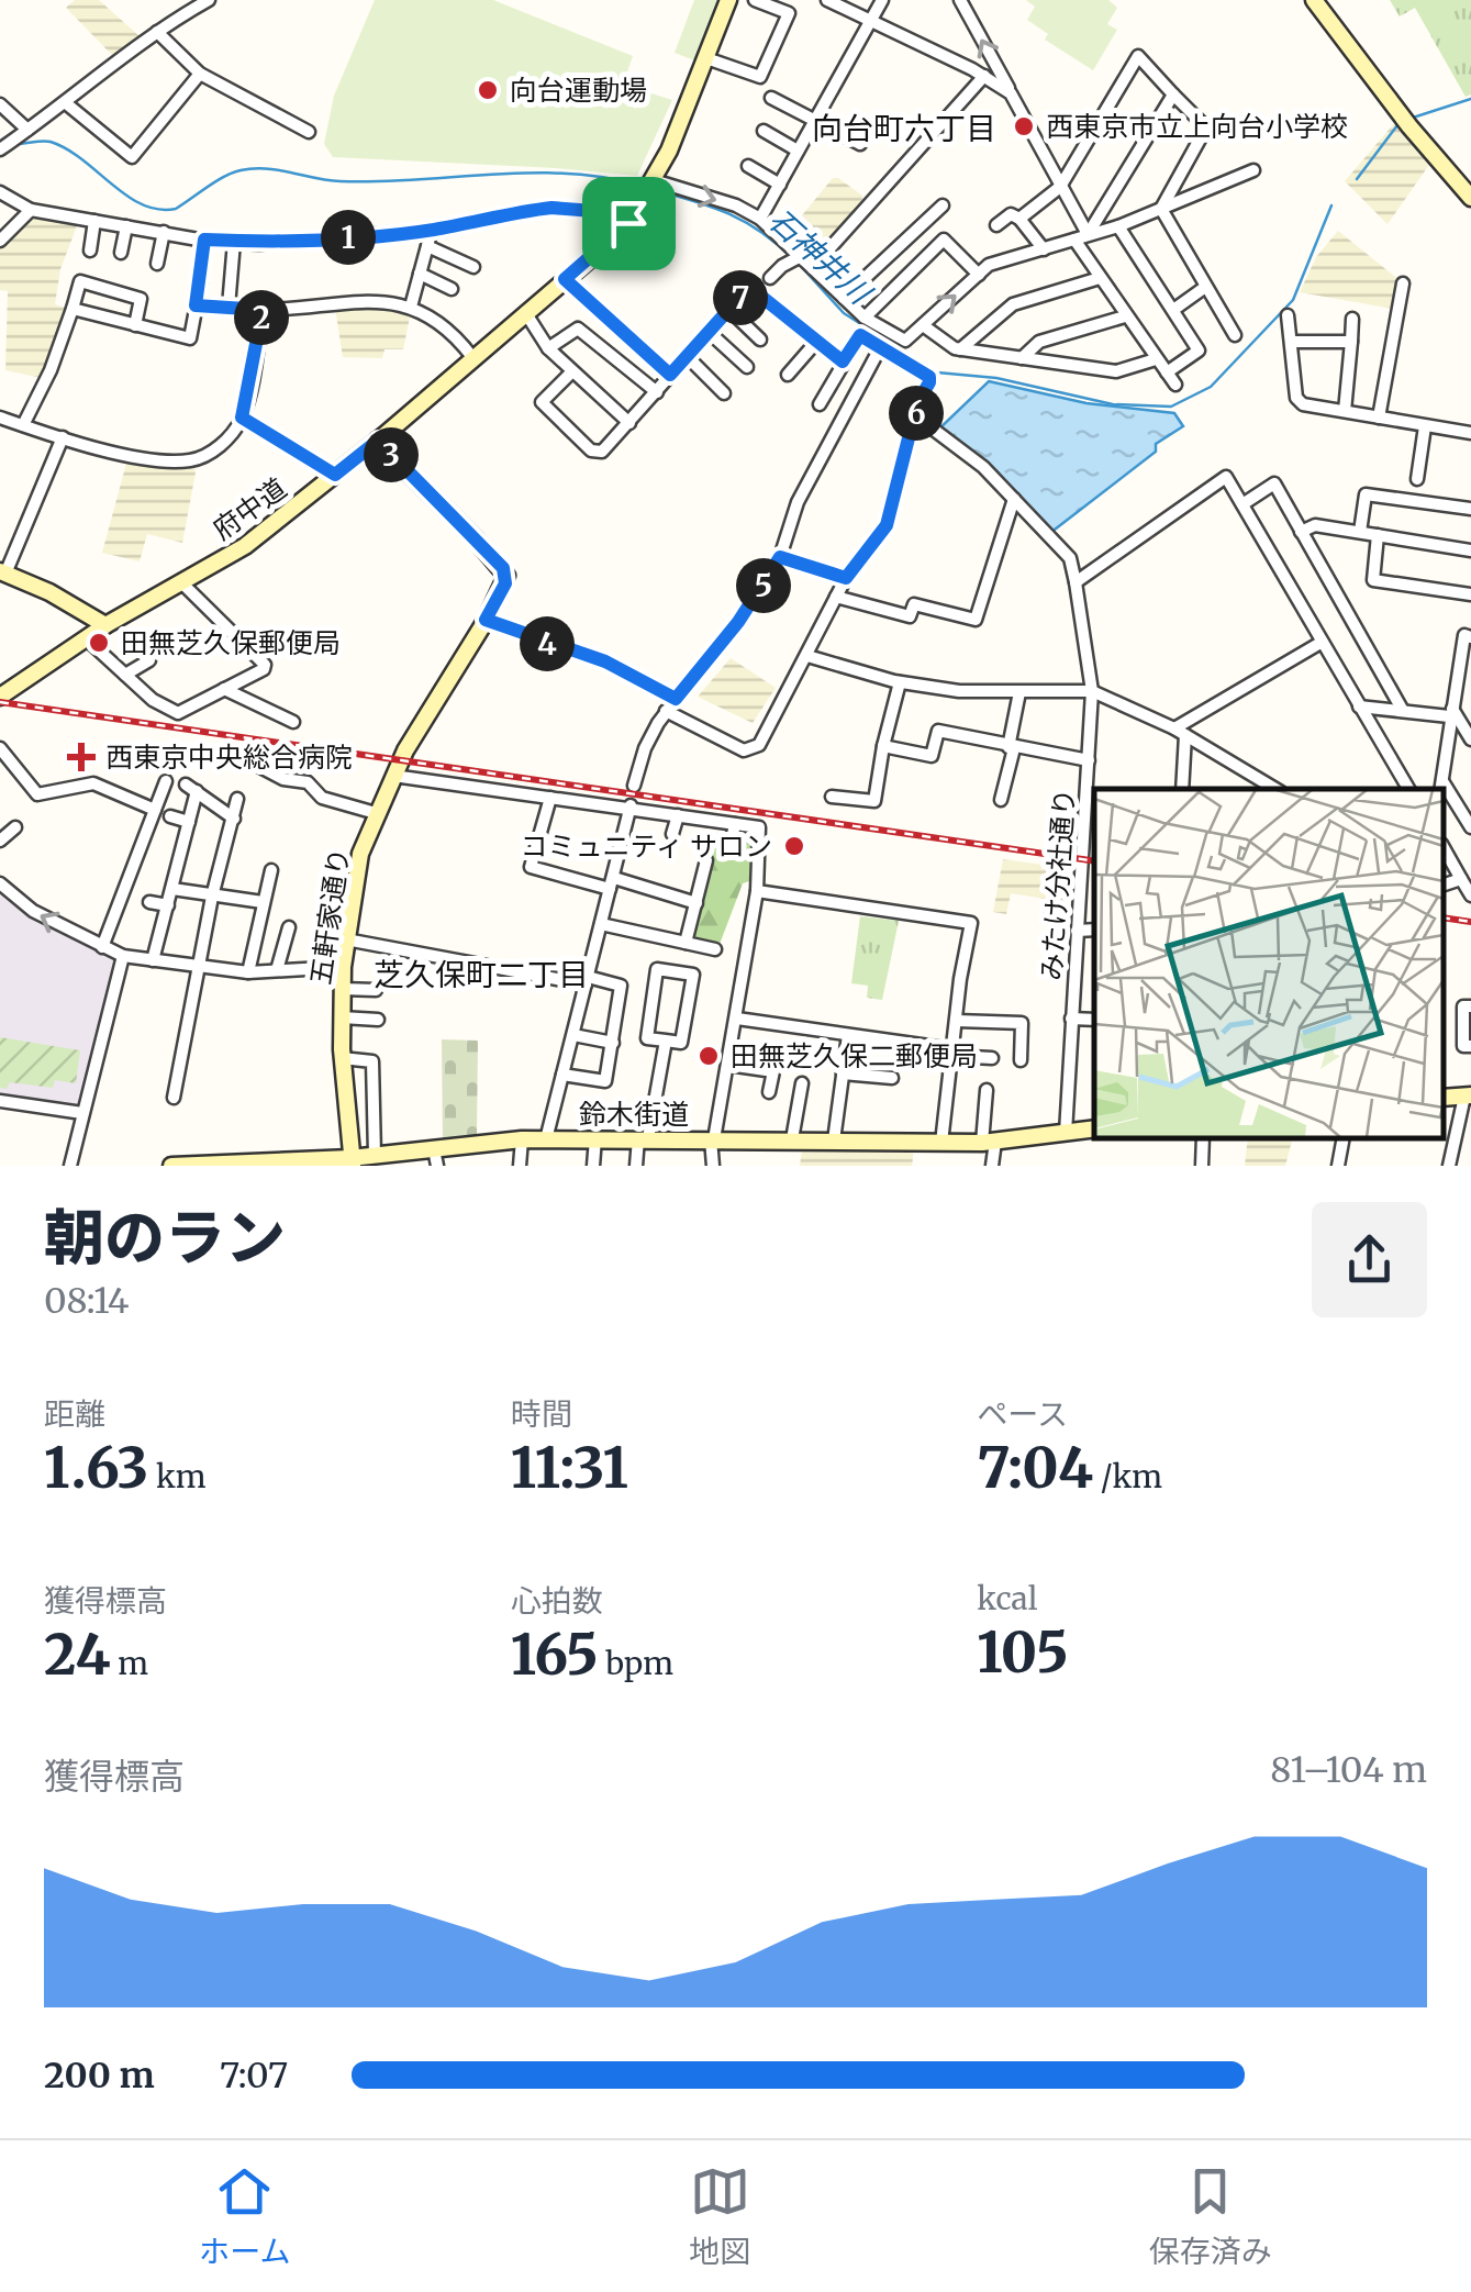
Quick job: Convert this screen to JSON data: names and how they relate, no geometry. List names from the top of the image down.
{
  "streets": {
    "street": [
      "府中道",
      "みたけ分社通り",
      "五軒家通り",
      "鈴木街道"
    ]
  },
  "crossings": [
    ["府中道", "五軒家通り"],
    ["みたけ分社通り", "鈴木街道"],
    ["五軒家通り", "鈴木街道"]
  ],
  "districts": ["向台町六丁目", "芝久保町二丁目"],
  "water": ["石神井川"],
  "places": {
    "other": [
      "向台運動場",
      "西東京市立上向台小学校",
      "田無芝久保郵便局",
      "コミュニティ サロン",
      "田無芝久保二郵便局"
    ],
    "health": ["西東京中央総合病院"]
  },
  "page": {
    "pins": [
      "1",
      "7",
      "2",
      "6",
      "3",
      "5",
      "4"
    ],
    "heading": ["朝のラン", "08:14"],
    "stats": [
      ["距離", "1.63 km"],
      ["時間", "11:31"],
      ["ペース", "7:04 /km"],
      ["獲得標高", "24 m"],
      ["心拍数", "165 bpm"],
      ["kcal", "105"]
    ],
    "chart": ["獲得標高", "81–104 m"],
    "list": [
      {
        "name": "200 m",
        "note": "7:07"
      }
    ],
    "tabs": ["ホーム", "地図", "保存済み"]
  }
}
